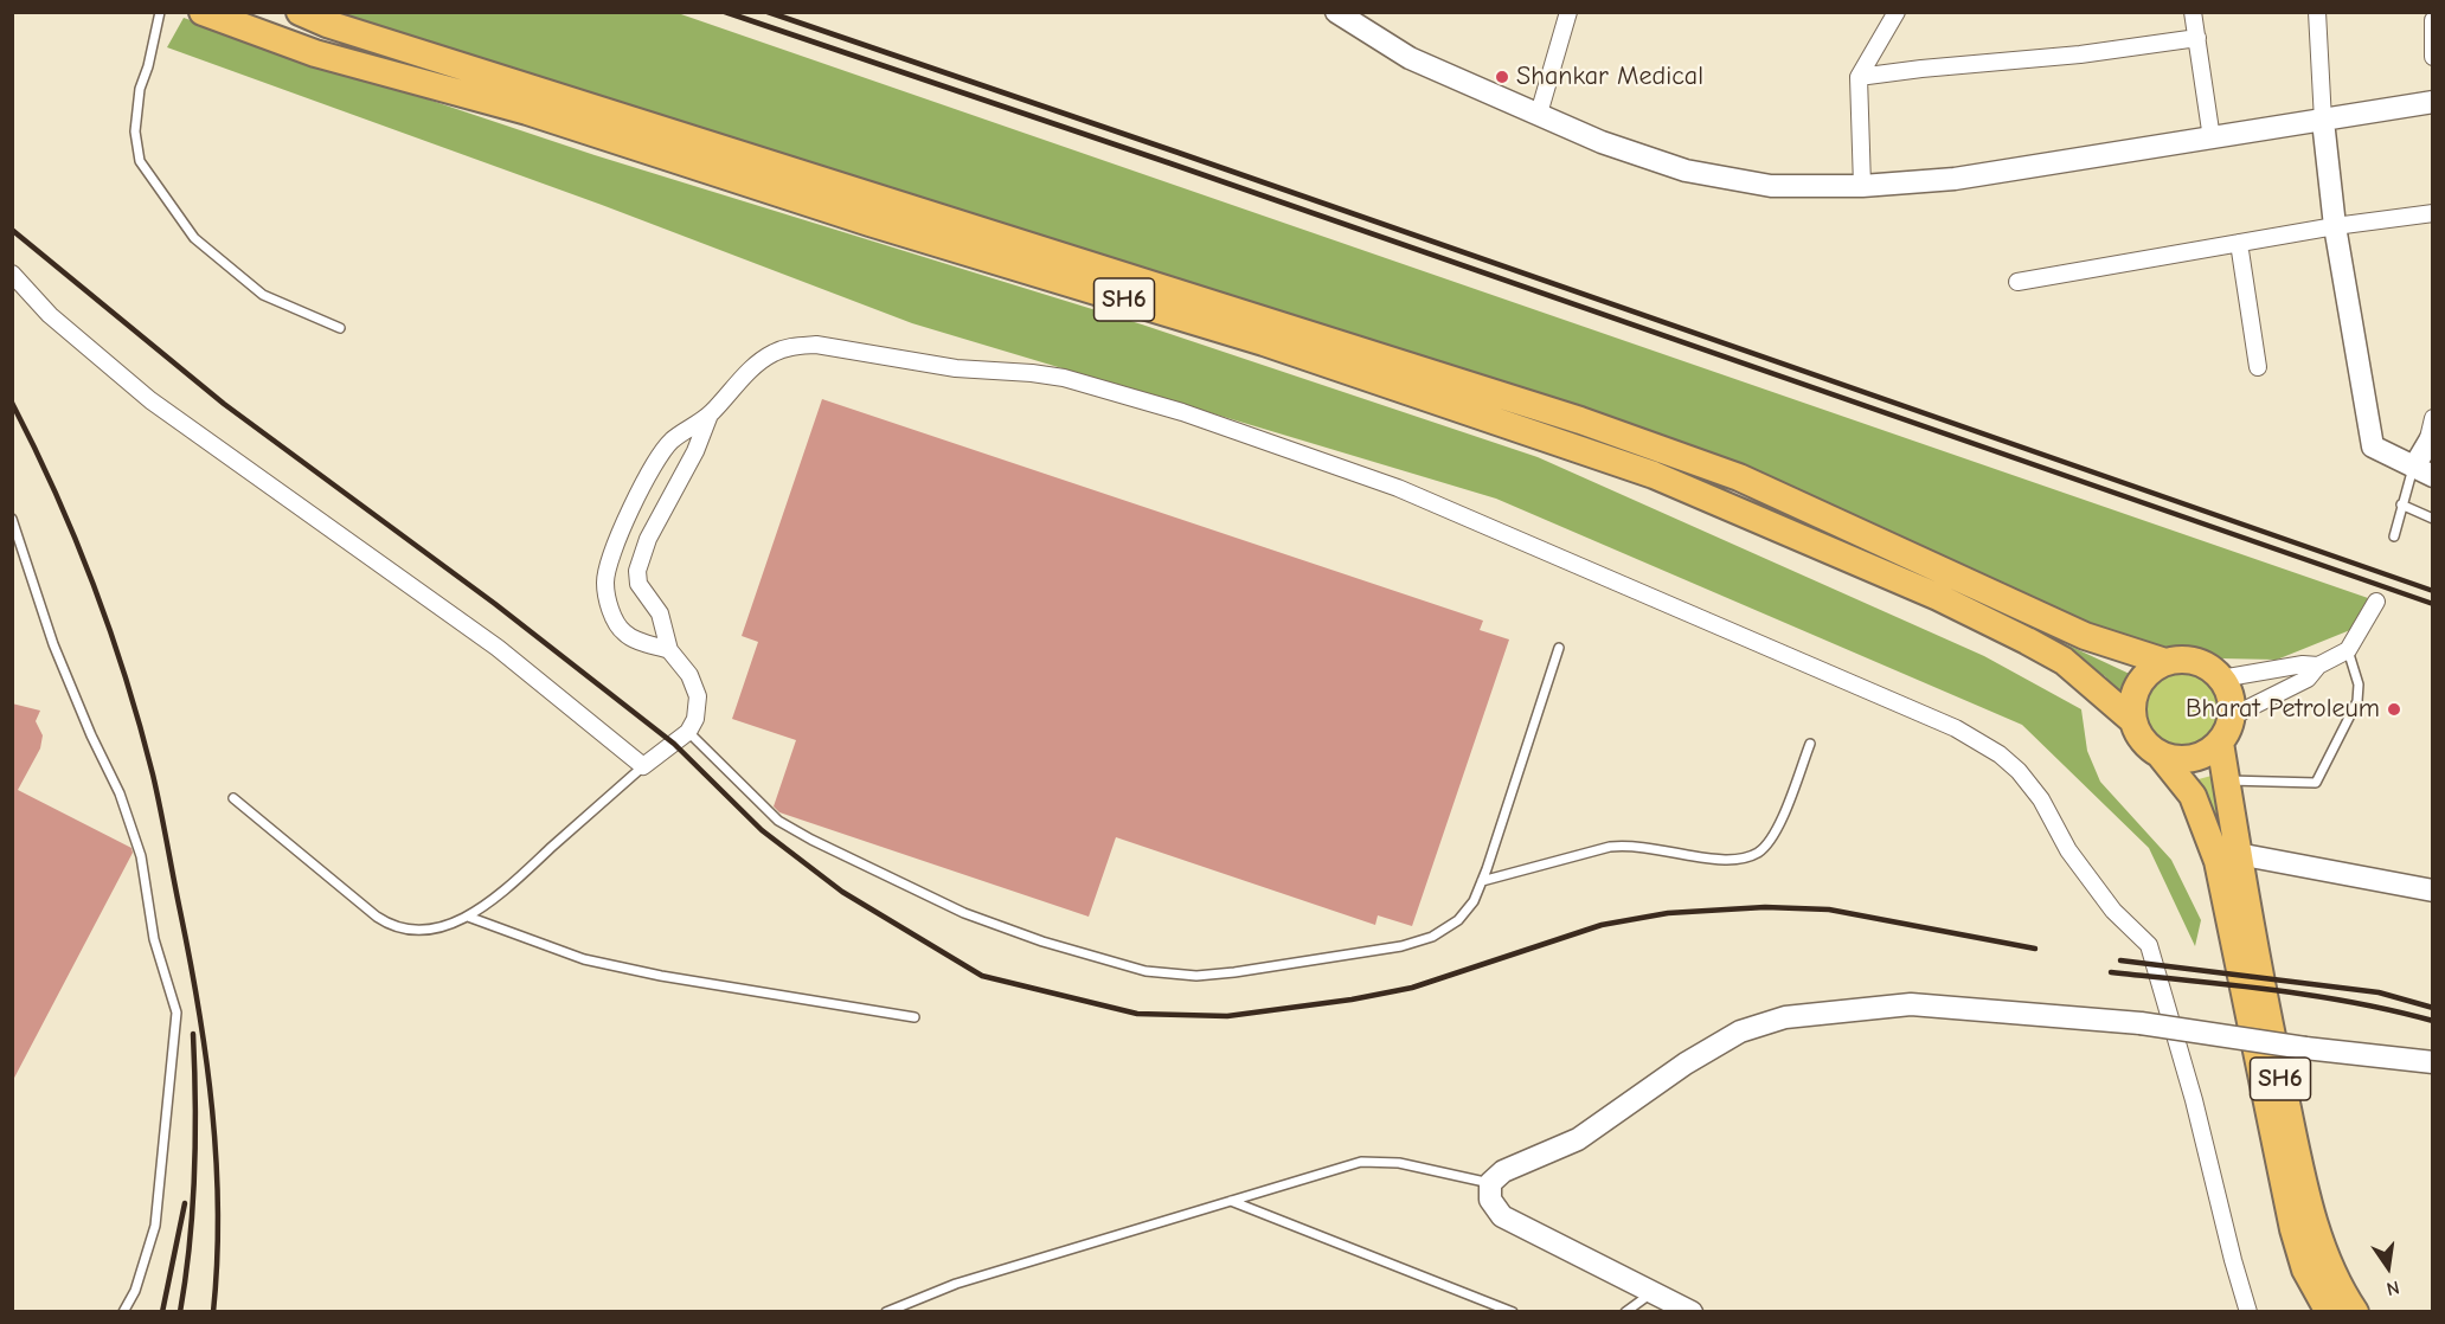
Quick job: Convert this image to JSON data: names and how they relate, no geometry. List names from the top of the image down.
{
  "streets": {
    "main road": ["SH6"]
  },
  "places": ["Shankar Medical", "Bharat Petroleum"],
  "north": "bottom"
}
